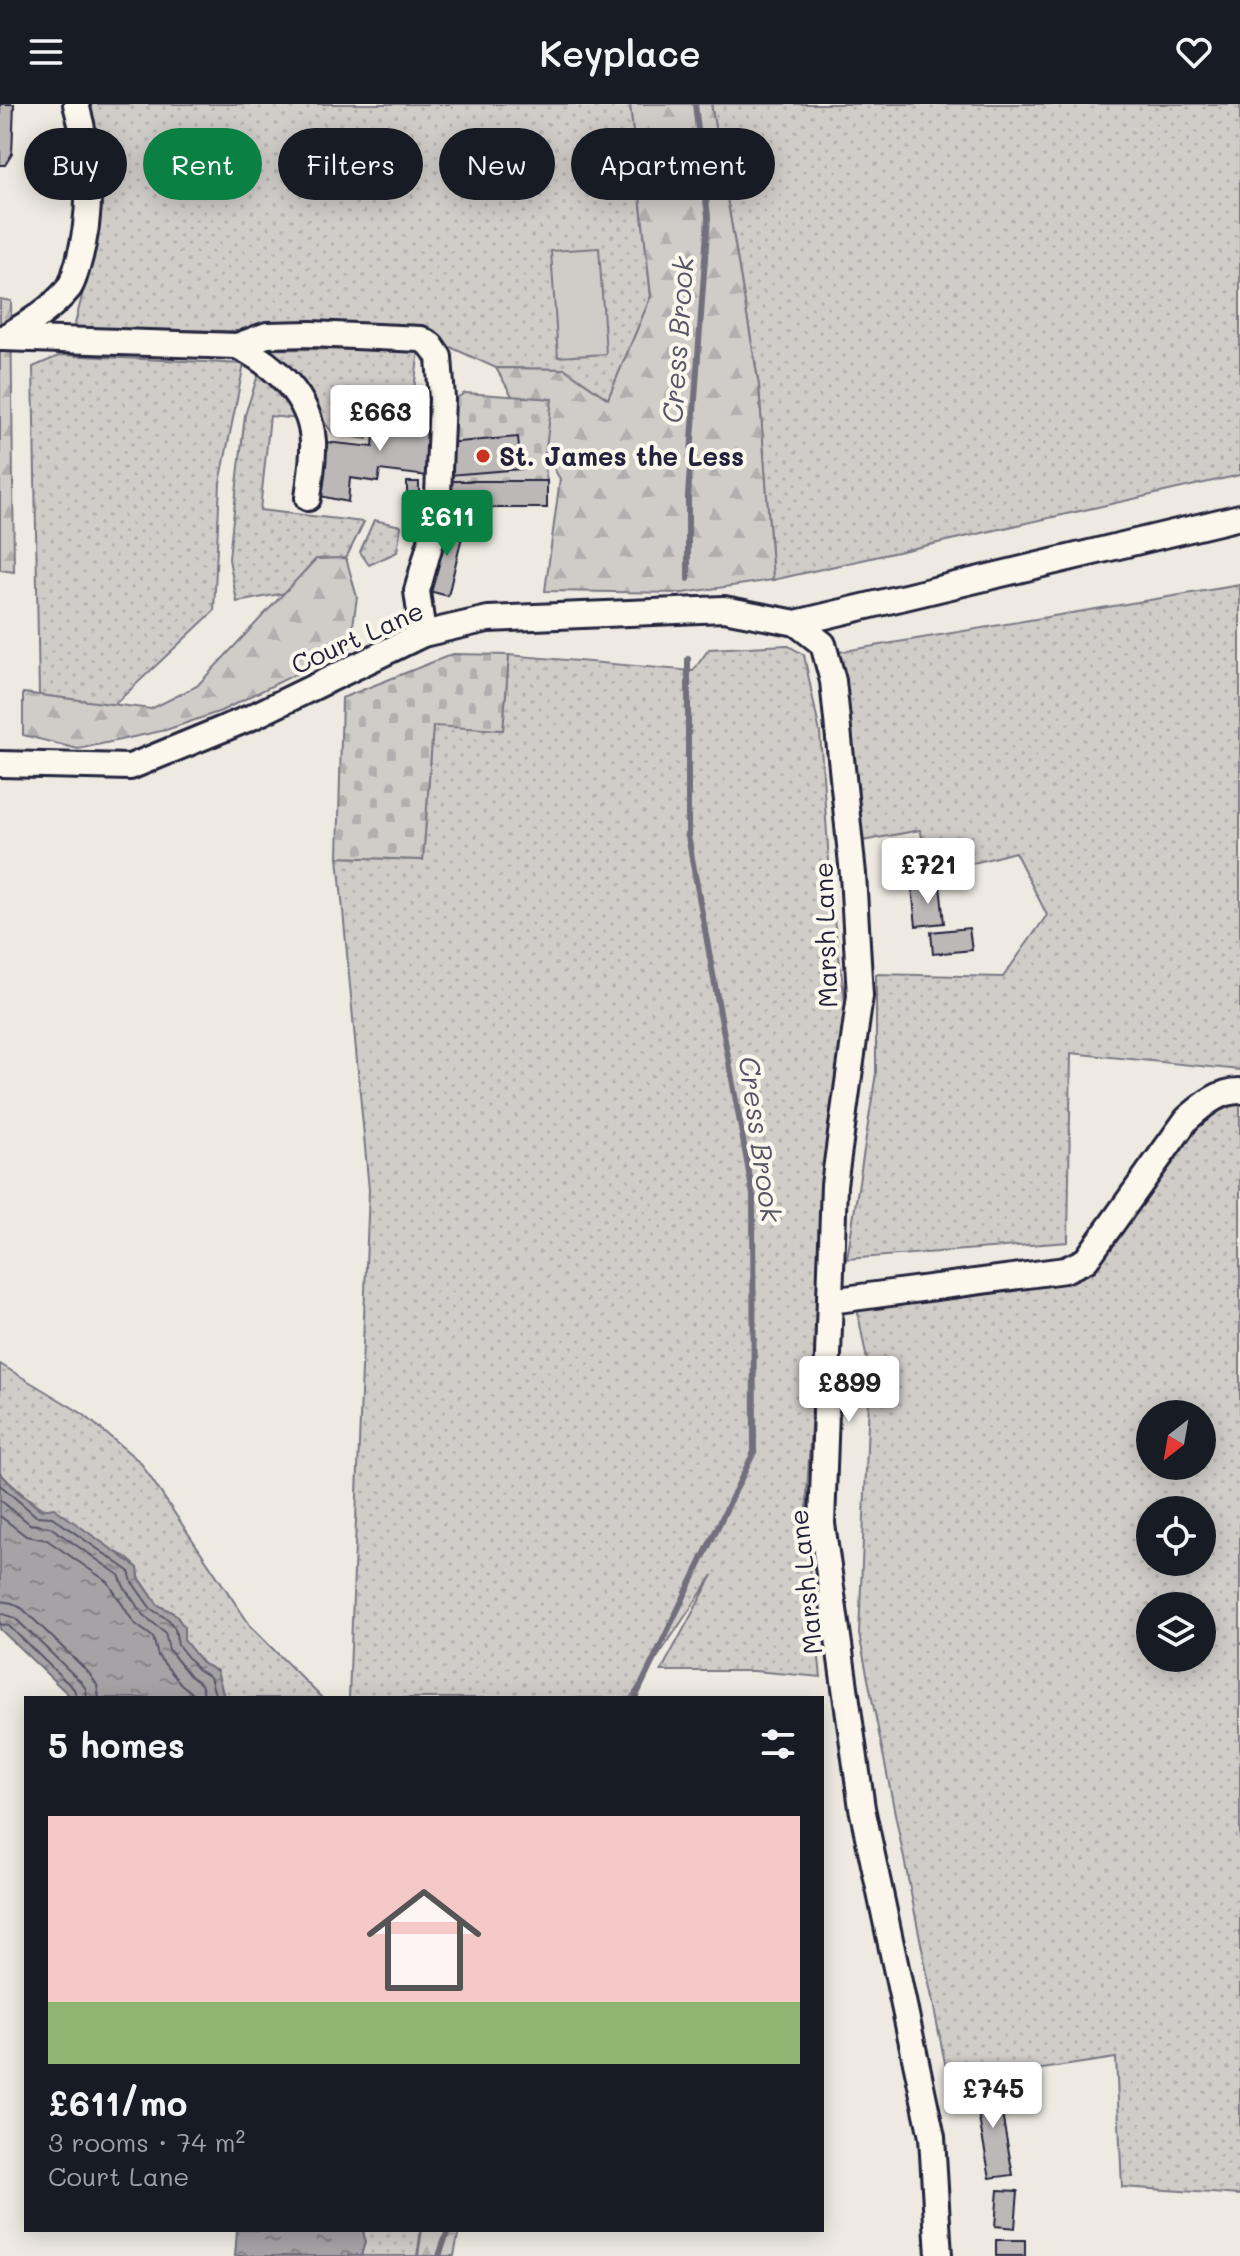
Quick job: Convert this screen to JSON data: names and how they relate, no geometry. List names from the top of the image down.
{
  "streets": {
    "street": ["Court Lane", "Marsh Lane"]
  },
  "crossings": [
    ["Court Lane", "Marsh Lane"]
  ],
  "water": ["Cress Brook"],
  "places": ["St. James the Less"],
  "north": "bottom left",
  "page": {
    "header": "Keyplace",
    "chip": [
      "Buy",
      "Rent",
      "Filters",
      "New",
      "Apartment"
    ],
    "price": [
      "£663",
      "£611",
      "£721",
      "£899",
      "£745"
    ],
    "heading": "5 homes",
    "list": [
      {
        "name": "£611/mo",
        "note": "3 rooms · 74 m² · Court Lane"
      }
    ]
  }
}
